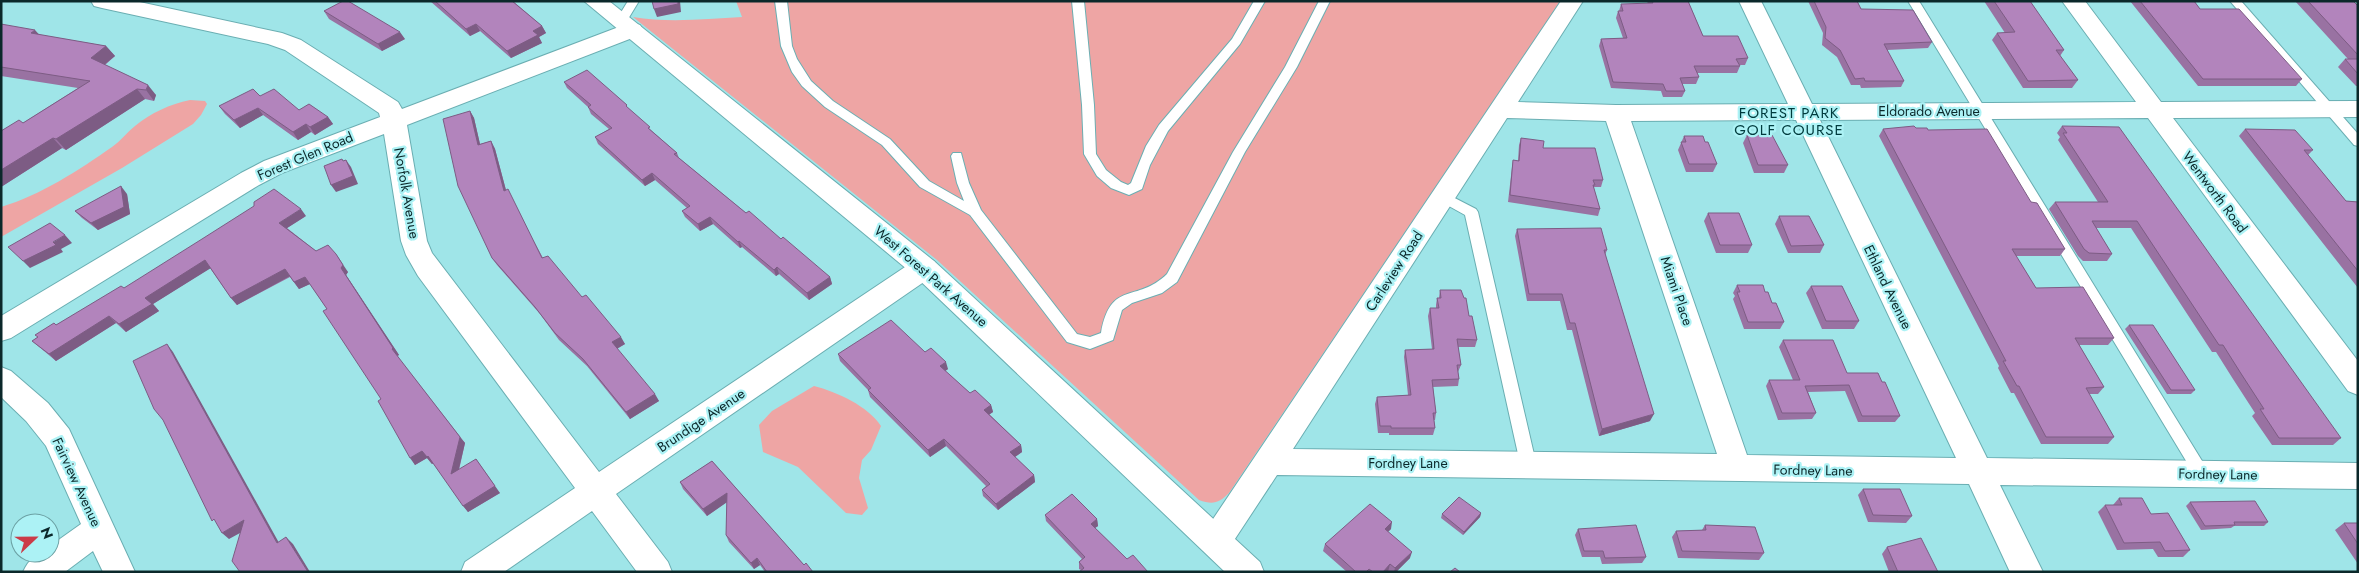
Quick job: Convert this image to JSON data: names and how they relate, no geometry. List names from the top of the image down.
{
  "streets": {
    "street": [
      "Eldorado Avenue",
      "Forest Glen Road",
      "Wentworth Road",
      "Norfolk Avenue",
      "Carleview Road",
      "West Forest Park Avenue",
      "Ethland Avenue",
      "Miami Place",
      "Brundige Avenue",
      "Fordney Lane",
      "Fairview Avenue"
    ]
  },
  "crossings": [
    ["Eldorado Avenue", "Wentworth Road"],
    ["Eldorado Avenue", "Carleview Road"],
    ["Eldorado Avenue", "Ethland Avenue"],
    ["Eldorado Avenue", "Miami Place"],
    ["Forest Glen Road", "Norfolk Avenue"],
    ["Forest Glen Road", "West Forest Park Avenue"],
    ["Norfolk Avenue", "Brundige Avenue"],
    ["Carleview Road", "West Forest Park Avenue"],
    ["Carleview Road", "Fordney Lane"],
    ["West Forest Park Avenue", "Brundige Avenue"],
    ["Ethland Avenue", "Fordney Lane"],
    ["Miami Place", "Fordney Lane"]
  ],
  "districts": ["FOREST PARK GOLF COURSE"],
  "north": "right"
}
